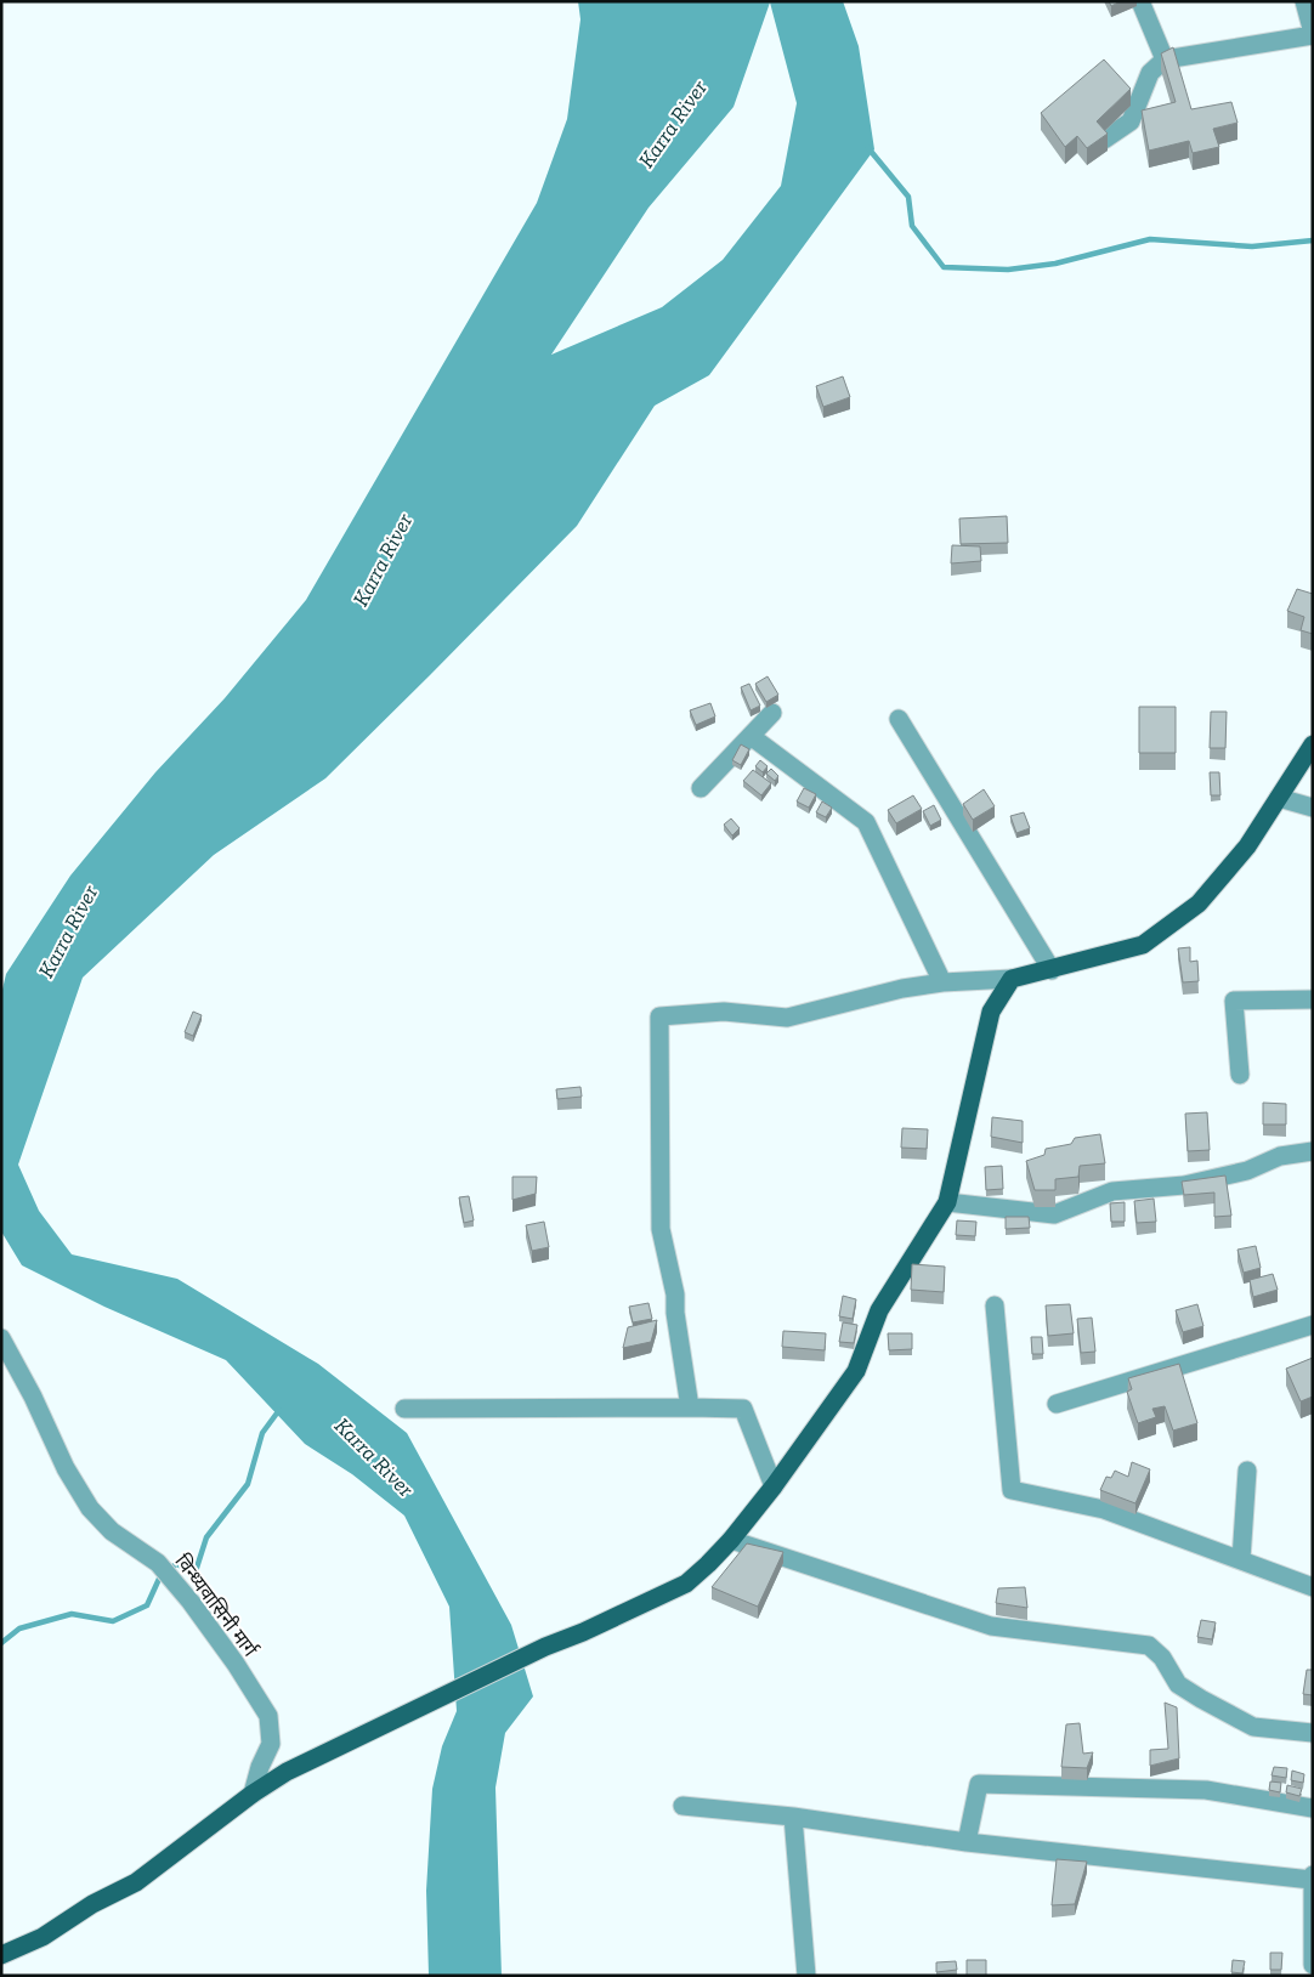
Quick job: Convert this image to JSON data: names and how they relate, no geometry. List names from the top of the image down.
{
  "streets": {
    "street": ["विन्ध्यवासिनी मार्ग"]
  },
  "water": ["Karra River"]
}
